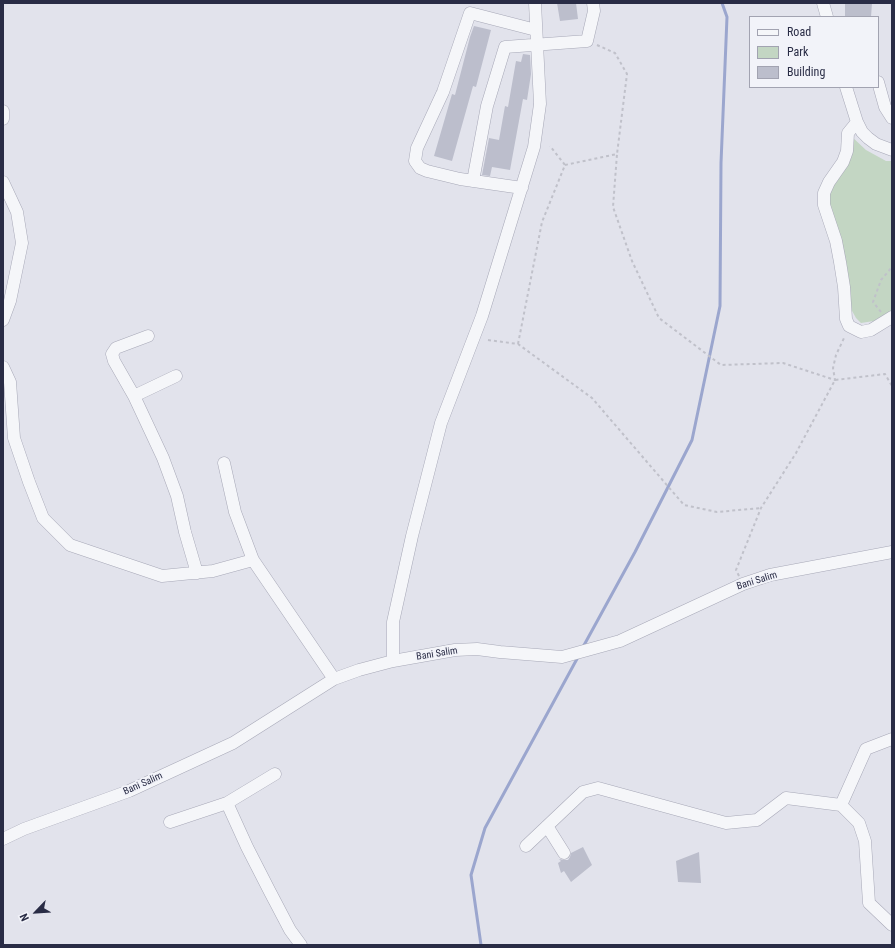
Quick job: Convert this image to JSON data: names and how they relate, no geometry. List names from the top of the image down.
{
  "streets": {
    "street": ["Bani Salim"]
  },
  "legend": ["Road", "Park", "Building"],
  "north": "bottom left"
}
